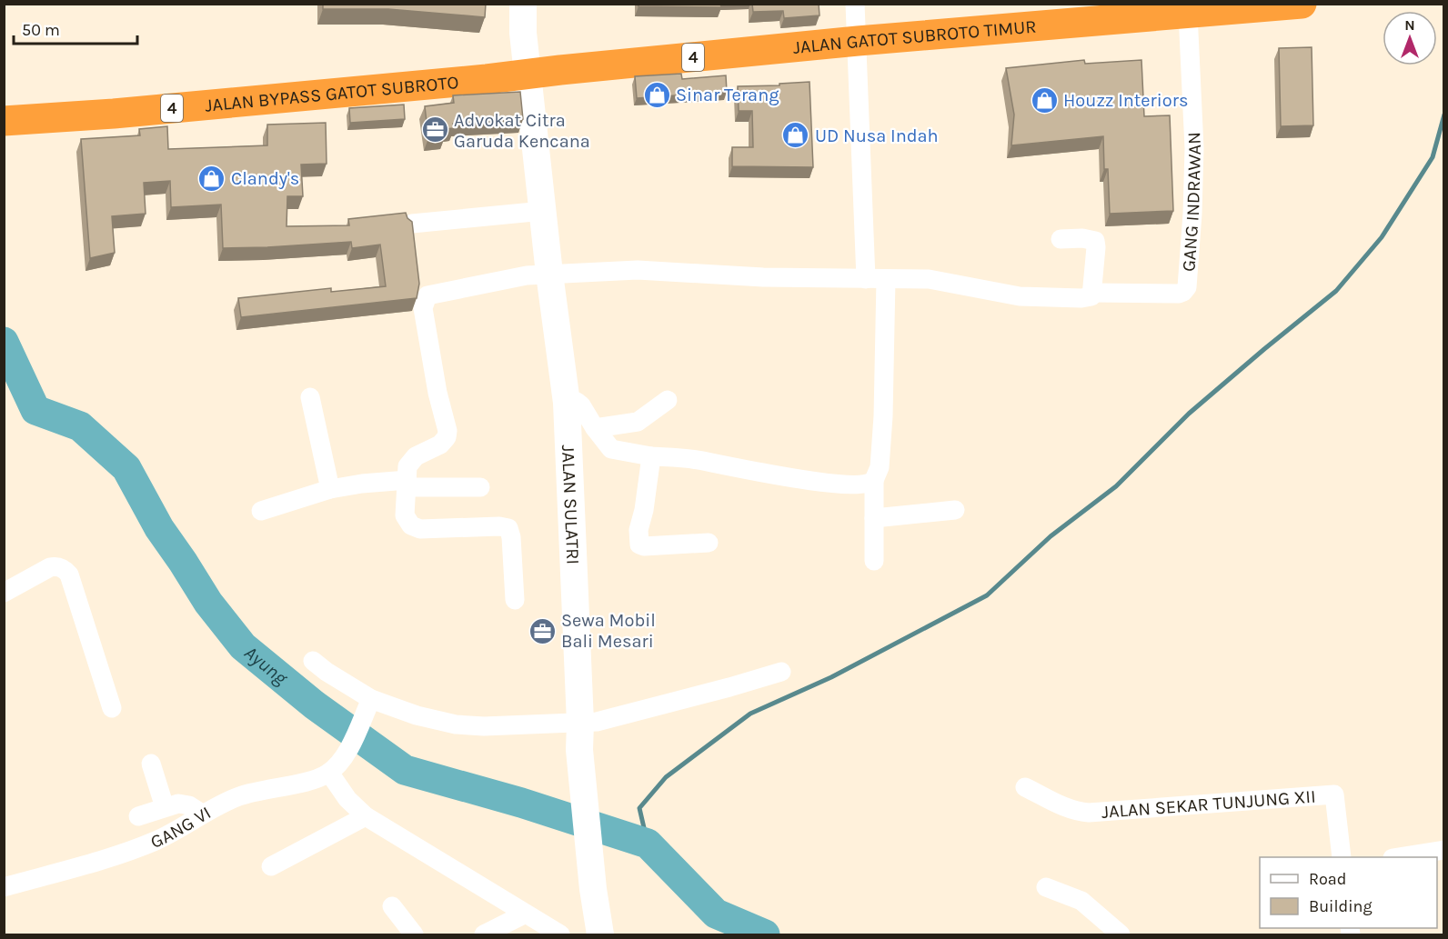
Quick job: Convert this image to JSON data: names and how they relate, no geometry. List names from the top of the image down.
{
  "streets": {
    "highway": ["JALAN GATOT SUBROTO TIMUR", "4", "JALAN BYPASS GATOT SUBROTO"],
    "main road": ["JALAN SULATRI"],
    "street": ["GANG INDRAWAN", "JALAN SEKAR TUNJUNG XII", "GANG VI"]
  },
  "crossings": [
    ["JALAN GATOT SUBROTO TIMUR", "JALAN BYPASS GATOT SUBROTO"],
    ["JALAN GATOT SUBROTO TIMUR", "GANG INDRAWAN"],
    ["JALAN GATOT SUBROTO TIMUR", "JALAN SULATRI"],
    ["JALAN BYPASS GATOT SUBROTO", "JALAN SULATRI"]
  ],
  "water": ["Ayung"],
  "places": {
    "shop": [
      "Sinar Terang",
      "Houzz Interiors",
      "UD Nusa Indah",
      "Clandy's"
    ],
    "office": ["Advokat Citra Garuda Kencana", "Sewa Mobil Bali Mesari"]
  },
  "legend": ["Road", "Building"],
  "scale_bar": "50 m",
  "north": "top"
}
